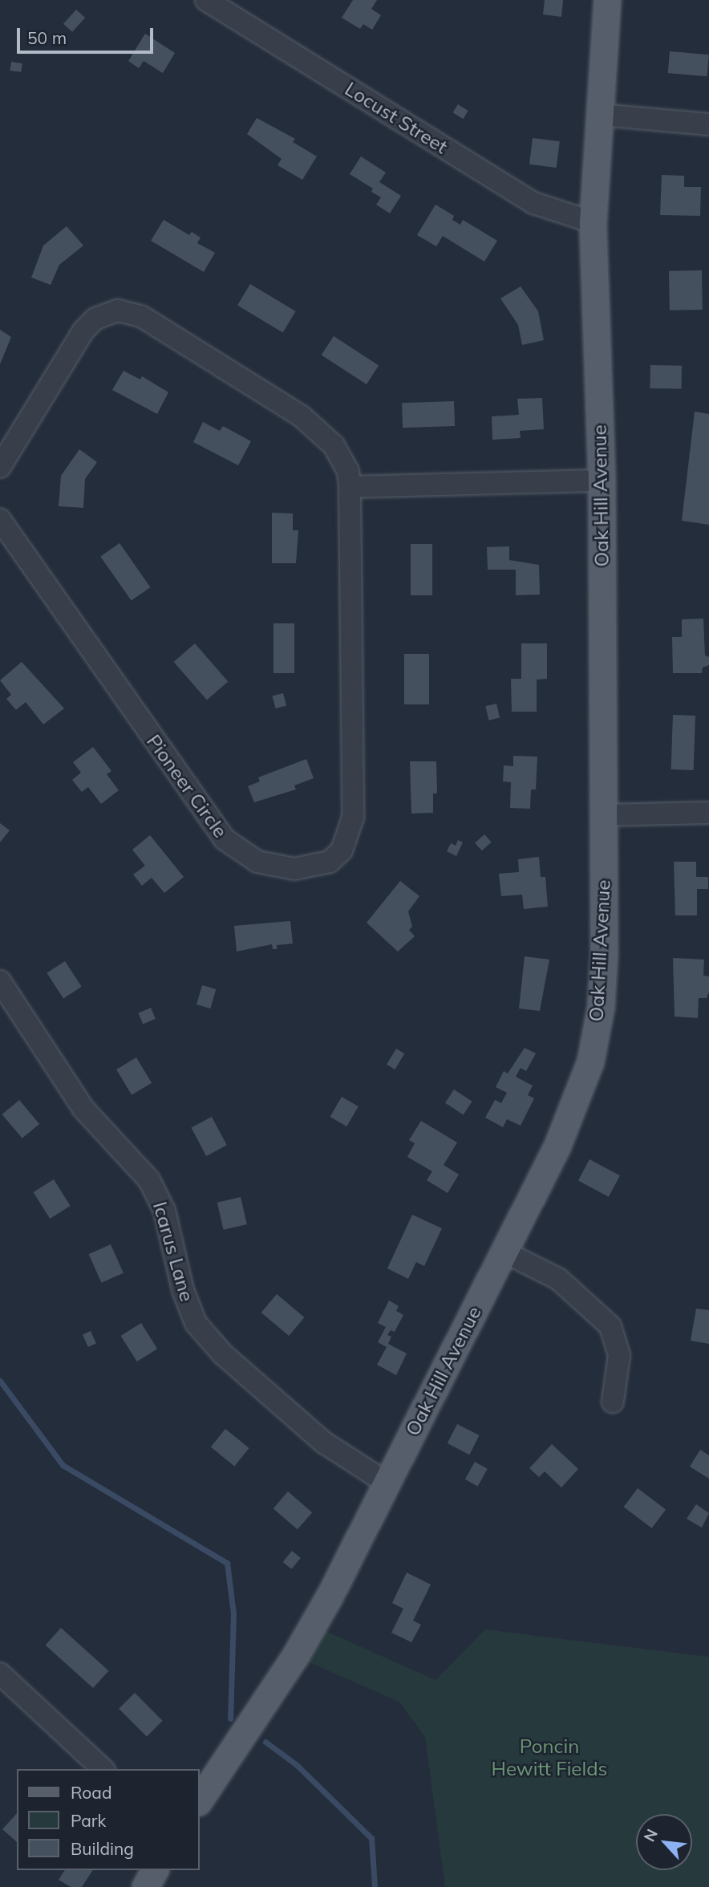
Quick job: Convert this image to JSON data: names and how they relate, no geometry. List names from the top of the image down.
{
  "streets": {
    "main road": ["Oak Hill Avenue"],
    "street": ["Locust Street", "Pioneer Circle", "Icarus Lane"]
  },
  "crossings": [
    ["Locust Street", "Oak Hill Avenue"],
    ["Oak Hill Avenue", "Icarus Lane"]
  ],
  "parks": ["Poncin Hewitt Fields"],
  "legend": ["Road", "Park", "Building"],
  "scale_bar": "50 m",
  "north": "top left"
}
